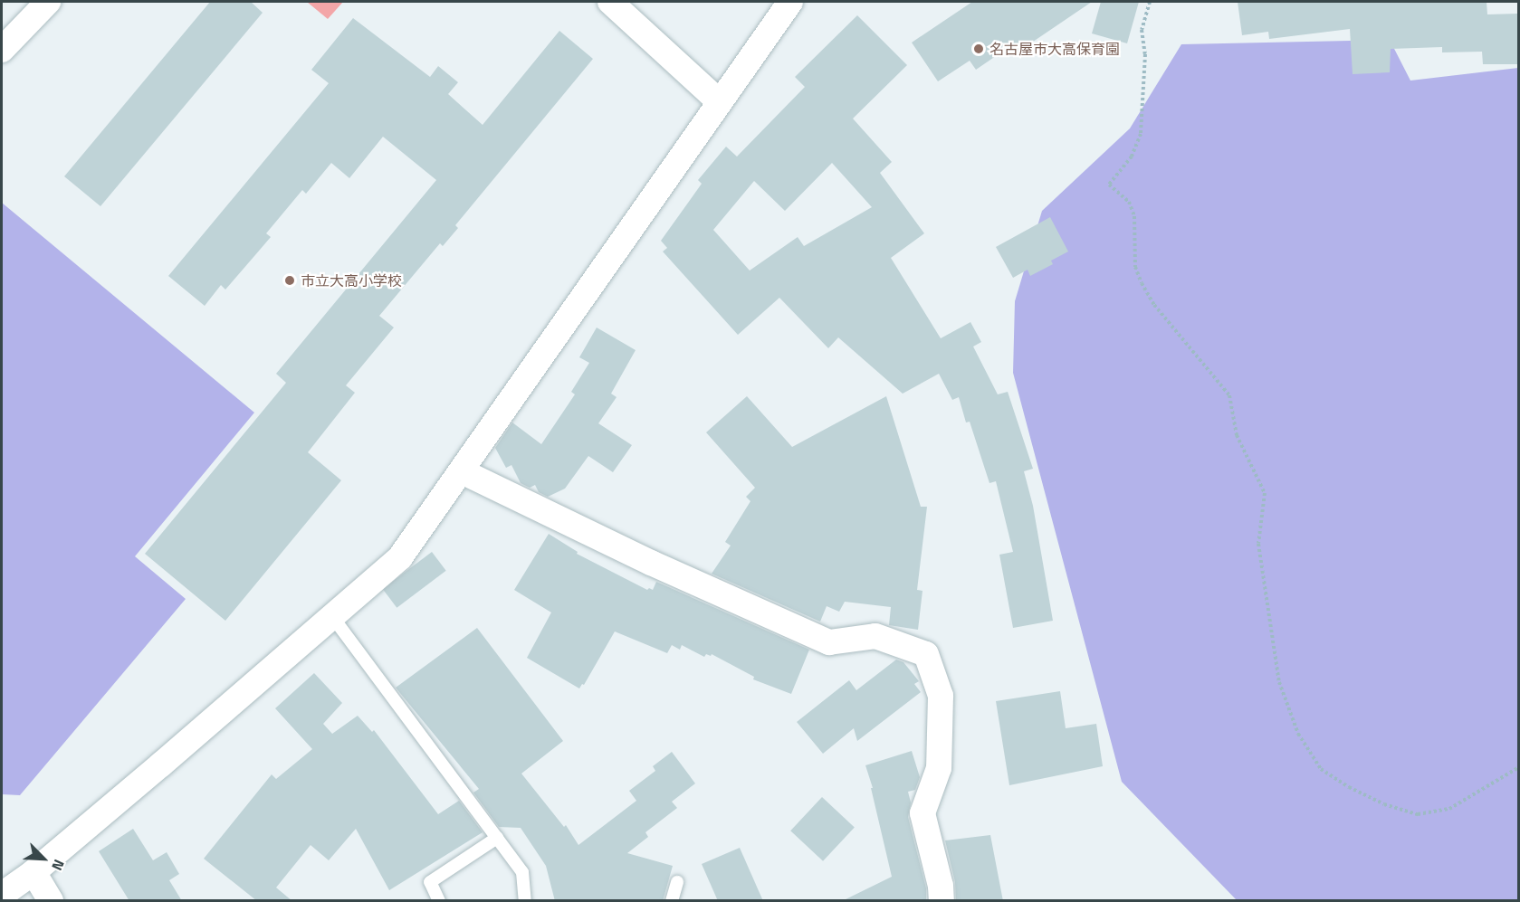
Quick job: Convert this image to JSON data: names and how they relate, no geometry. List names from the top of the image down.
{
  "places": ["名古屋市大高保育園", "市立大高小学校"],
  "north": "bottom right"
}
